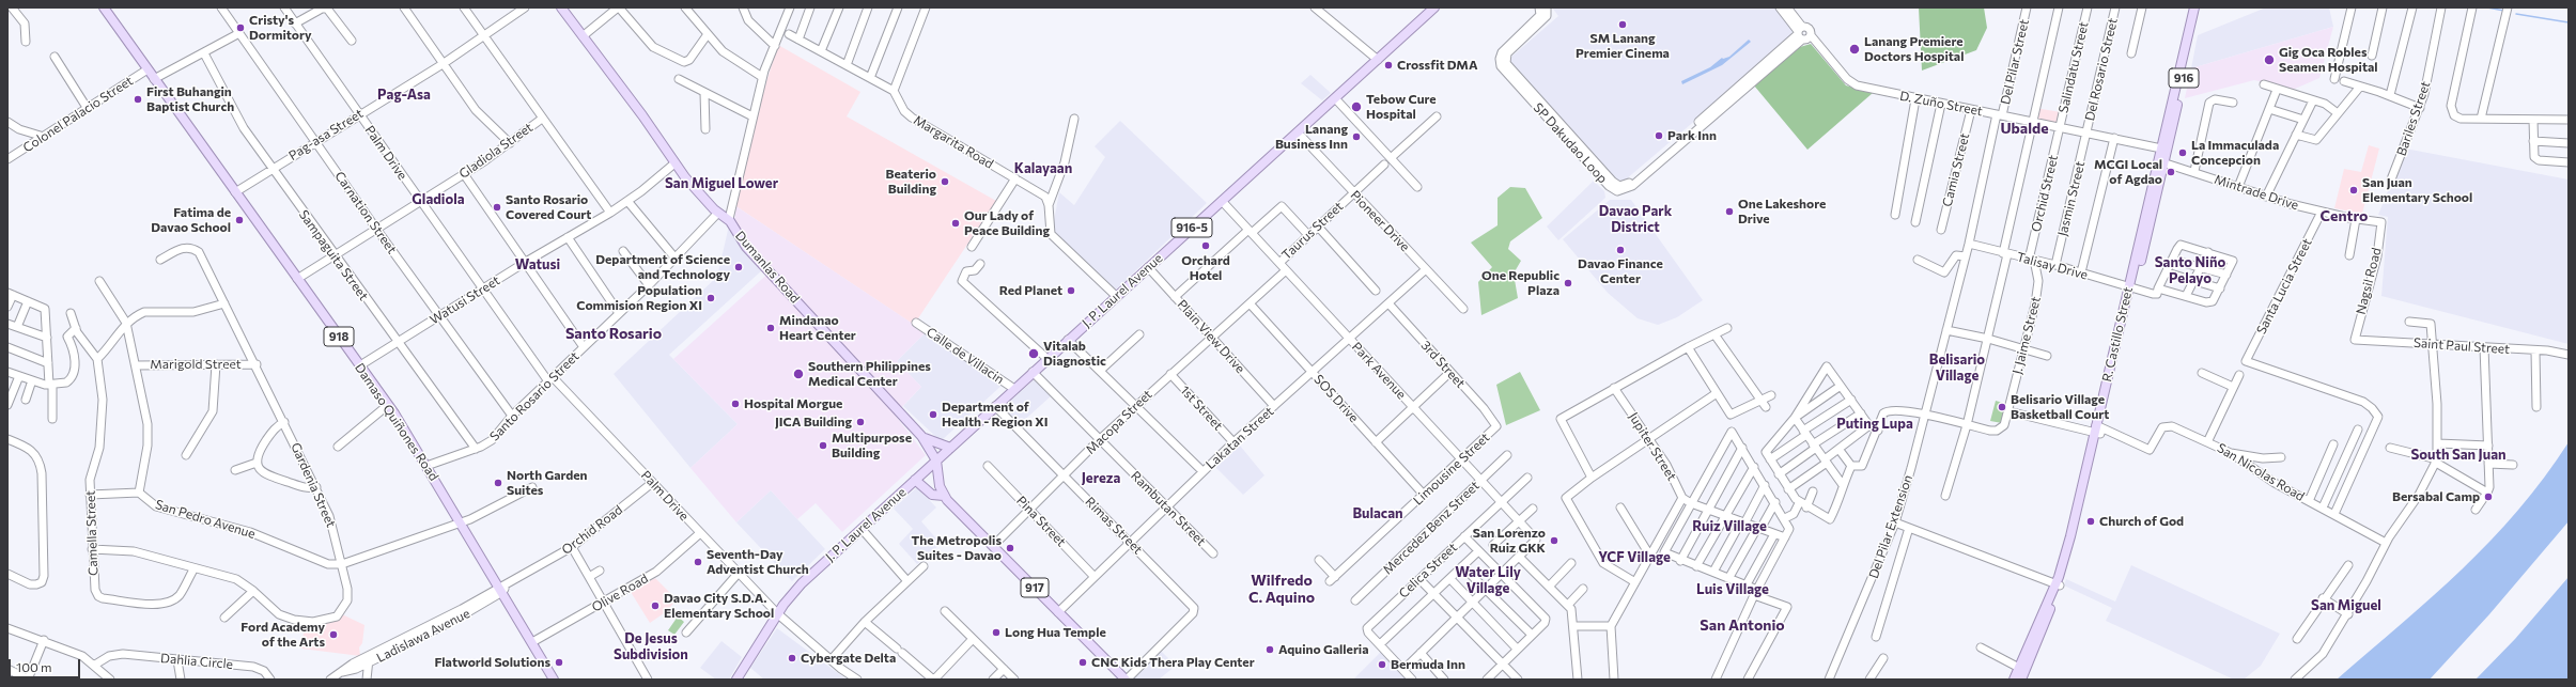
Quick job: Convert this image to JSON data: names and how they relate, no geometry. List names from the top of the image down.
{
  "streets": {
    "main road": [
      "916",
      "916-5",
      "Dumanlas Road",
      "J. P. Laurel Avenue",
      "R. Castillo Street",
      "918",
      "Damaso Quiñones Road",
      "917"
    ],
    "street": [
      "Del Pilar Street",
      "Salindatu Street",
      "Del Rosario Street",
      "D. Zuño Street",
      "Colonel Palacio Street",
      "Bariles Street",
      "Pag-asa Street",
      "Margarita Road",
      "SP Dakudao Loop",
      "Gladiola Street",
      "Palm Drive",
      "Camia Street",
      "Mintrade Drive",
      "Orchid Street",
      "Jasmin Street",
      "Carnation Street",
      "Pioneer Drive",
      "Taurus Street",
      "Sampaguita Street",
      "Talisay Drive",
      "Nagsil Road",
      "Santa Lucia Street",
      "Watusi Street",
      "J. Jaime Street",
      "Plain View Drive",
      "Saint Paul Street",
      "Calle de Villacin",
      "Marigold Street",
      "3rd Street",
      "Park Avenue",
      "Santo Rosario Street",
      "SOS Drive",
      "1st Street",
      "Macopa Street",
      "Lakatan Street",
      "Jupiter Street",
      "Limousine Street",
      "San Nicolas Road",
      "Gardenia Street",
      "Rambutan Street",
      "San Pedro Avenue",
      "Pina Street",
      "Rimas Street",
      "Del Pilar Extension",
      "Mercedez Benz Street",
      "Orchid Road",
      "Camella Street",
      "Celica Street",
      "Olive Road",
      "Ladislawa Avenue",
      "Dahlia Circle"
    ]
  },
  "crossings": [
    ["Del Pilar Street", "D. Zuño Street"],
    ["Del Pilar Street", "Talisay Drive"],
    ["Del Pilar Street", "Del Pilar Extension"],
    ["Salindatu Street", "D. Zuño Street"],
    ["Salindatu Street", "Orchid Street"],
    ["Del Rosario Street", "D. Zuño Street"],
    ["Del Rosario Street", "Jasmin Street"],
    ["D. Zuño Street", "SP Dakudao Loop"],
    ["D. Zuño Street", "Camia Street"],
    ["D. Zuño Street", "Orchid Street"],
    ["D. Zuño Street", "Jasmin Street"],
    ["D. Zuño Street", "R. Castillo Street"],
    ["Colonel Palacio Street", "Damaso Quiñones Road"],
    ["Pag-asa Street", "Palm Drive"],
    ["Pag-asa Street", "Carnation Street"],
    ["Pag-asa Street", "Sampaguita Street"],
    ["Pag-asa Street", "Damaso Quiñones Road"],
    ["Gladiola Street", "Palm Drive"],
    ["Gladiola Street", "Carnation Street"],
    ["Gladiola Street", "Sampaguita Street"],
    ["Gladiola Street", "Damaso Quiñones Road"],
    ["Palm Drive", "J. P. Laurel Avenue"],
    ["Palm Drive", "Watusi Street"],
    ["Palm Drive", "Santo Rosario Street"],
    ["Palm Drive", "Orchid Road"],
    ["Palm Drive", "Olive Road"],
    ["Mintrade Drive", "Nagsil Road"],
    ["Mintrade Drive", "Santa Lucia Street"],
    ["Mintrade Drive", "R. Castillo Street"],
    ["Orchid Street", "Talisay Drive"],
    ["Orchid Street", "J. Jaime Street"],
    ["Jasmin Street", "Talisay Drive"],
    ["Carnation Street", "Watusi Street"],
    ["Carnation Street", "Santo Rosario Street"],
    ["Pioneer Drive", "Taurus Street"],
    ["Pioneer Drive", "J. P. Laurel Avenue"],
    ["Pioneer Drive", "Lakatan Street"],
    ["Taurus Street", "Park Avenue"],
    ["Sampaguita Street", "Watusi Street"],
    ["Sampaguita Street", "Santo Rosario Street"],
    ["Talisay Drive", "R. Castillo Street"],
    ["Talisay Drive", "J. Jaime Street"],
    ["Talisay Drive", "Del Pilar Extension"],
    ["Dumanlas Road", "J. P. Laurel Avenue"],
    ["Dumanlas Road", "Watusi Street"],
    ["Dumanlas Road", "Santo Rosario Street"],
    ["Dumanlas Road", "917"],
    ["Nagsil Road", "Saint Paul Street"],
    ["Santa Lucia Street", "San Nicolas Road"],
    ["J. P. Laurel Avenue", "Plain View Drive"],
    ["J. P. Laurel Avenue", "Calle de Villacin"],
    ["J. P. Laurel Avenue", "Park Avenue"],
    ["J. P. Laurel Avenue", "Rambutan Street"],
    ["J. P. Laurel Avenue", "Rimas Street"],
    ["J. P. Laurel Avenue", "917"],
    ["Watusi Street", "Damaso Quiñones Road"],
    ["R. Castillo Street", "San Nicolas Road"],
    ["Plain View Drive", "Macopa Street"],
    ["Plain View Drive", "Lakatan Street"],
    ["Marigold Street", "Gardenia Street"],
    ["3rd Street", "Lakatan Street"],
    ["3rd Street", "Limousine Street"],
    ["Park Avenue", "Macopa Street"],
    ["Park Avenue", "Lakatan Street"],
    ["Park Avenue", "Limousine Street"],
    ["Park Avenue", "Mercedez Benz Street"],
    ["Park Avenue", "Celica Street"],
    ["Santo Rosario Street", "Damaso Quiñones Road"],
    ["SOS Drive", "Macopa Street"],
    ["SOS Drive", "Lakatan Street"],
    ["SOS Drive", "Limousine Street"],
    ["1st Street", "Macopa Street"],
    ["1st Street", "Lakatan Street"],
    ["Damaso Quiñones Road", "San Pedro Avenue"],
    ["Damaso Quiñones Road", "Orchid Road"],
    ["Damaso Quiñones Road", "Olive Road"],
    ["Damaso Quiñones Road", "Ladislawa Avenue"],
    ["Macopa Street", "Rambutan Street"],
    ["Macopa Street", "Pina Street"],
    ["Macopa Street", "Rimas Street"],
    ["Macopa Street", "917"],
    ["Lakatan Street", "Rambutan Street"],
    ["Lakatan Street", "Pina Street"],
    ["Lakatan Street", "Rimas Street"],
    ["Lakatan Street", "917"],
    ["Gardenia Street", "San Pedro Avenue"],
    ["Gardenia Street", "Camella Street"],
    ["Rimas Street", "917"],
    ["Orchid Road", "Ladislawa Avenue"]
  ],
  "districts": [
    "Pag-Asa",
    "Ubalde",
    "Kalayaan",
    "San Miguel Lower",
    "Gladiola",
    "Davao Park District",
    "Centro",
    "Santo Niño Pelayo",
    "Watusi",
    "Santo Rosario",
    "Belisario Village",
    "Puting Lupa",
    "South San Juan",
    "Jereza",
    "Bulacan",
    "Ruiz Village",
    "YCF Village",
    "Water Lily Village",
    "Wilfredo C. Aquino",
    "Luis Village",
    "San Miguel",
    "San Antonio",
    "De Jesus Subdivision"
  ],
  "places": [
    "SM Lanang Premier Cinema",
    "Cristy's Dormitory",
    "Lanang Premiere Doctors Hospital",
    "Gig Oca Robles Seamen Hospital",
    "Crossfit DMA",
    "First Buhangin Baptist Church",
    "Tebow Cure Hospital",
    "Park Inn",
    "Lanang Business Inn",
    "La Immaculada Concepcion",
    "MCGI Local of Agdao",
    "Beaterio Building",
    "San Juan Elementary School",
    "Santo Rosario Covered Court",
    "One Lakeshore Drive",
    "Fatima de Davao School",
    "Our Lady of Peace Building",
    "Orchard Hotel",
    "Davao Finance Center",
    "Department of Science and Technology",
    "One Republic Plaza",
    "Red Planet",
    "Population Commision Region XI",
    "Mindanao Heart Center",
    "Vitalab Diagnostic",
    "Southern Philippines Medical Center",
    "Hospital Morgue",
    "Belisario Village Basketball Court",
    "Department of Health - Region XI",
    "JICA Building",
    "Multipurpose Building",
    "North Garden Suites",
    "Bersabal Camp",
    "Church of God",
    "San Lorenzo Ruiz GKK",
    "The Metropolis Suites - Davao",
    "Seventh-Day Adventist Church",
    "Davao City S.D.A. Elementary School",
    "Long Hua Temple",
    "Ford Academy of the Arts",
    "Aquino Galleria",
    "Cybergate Delta",
    "Flatworld Solutions",
    "CNC Kids Thera Play Center",
    "Bermuda Inn"
  ],
  "scale_bar": "100 m"
}
